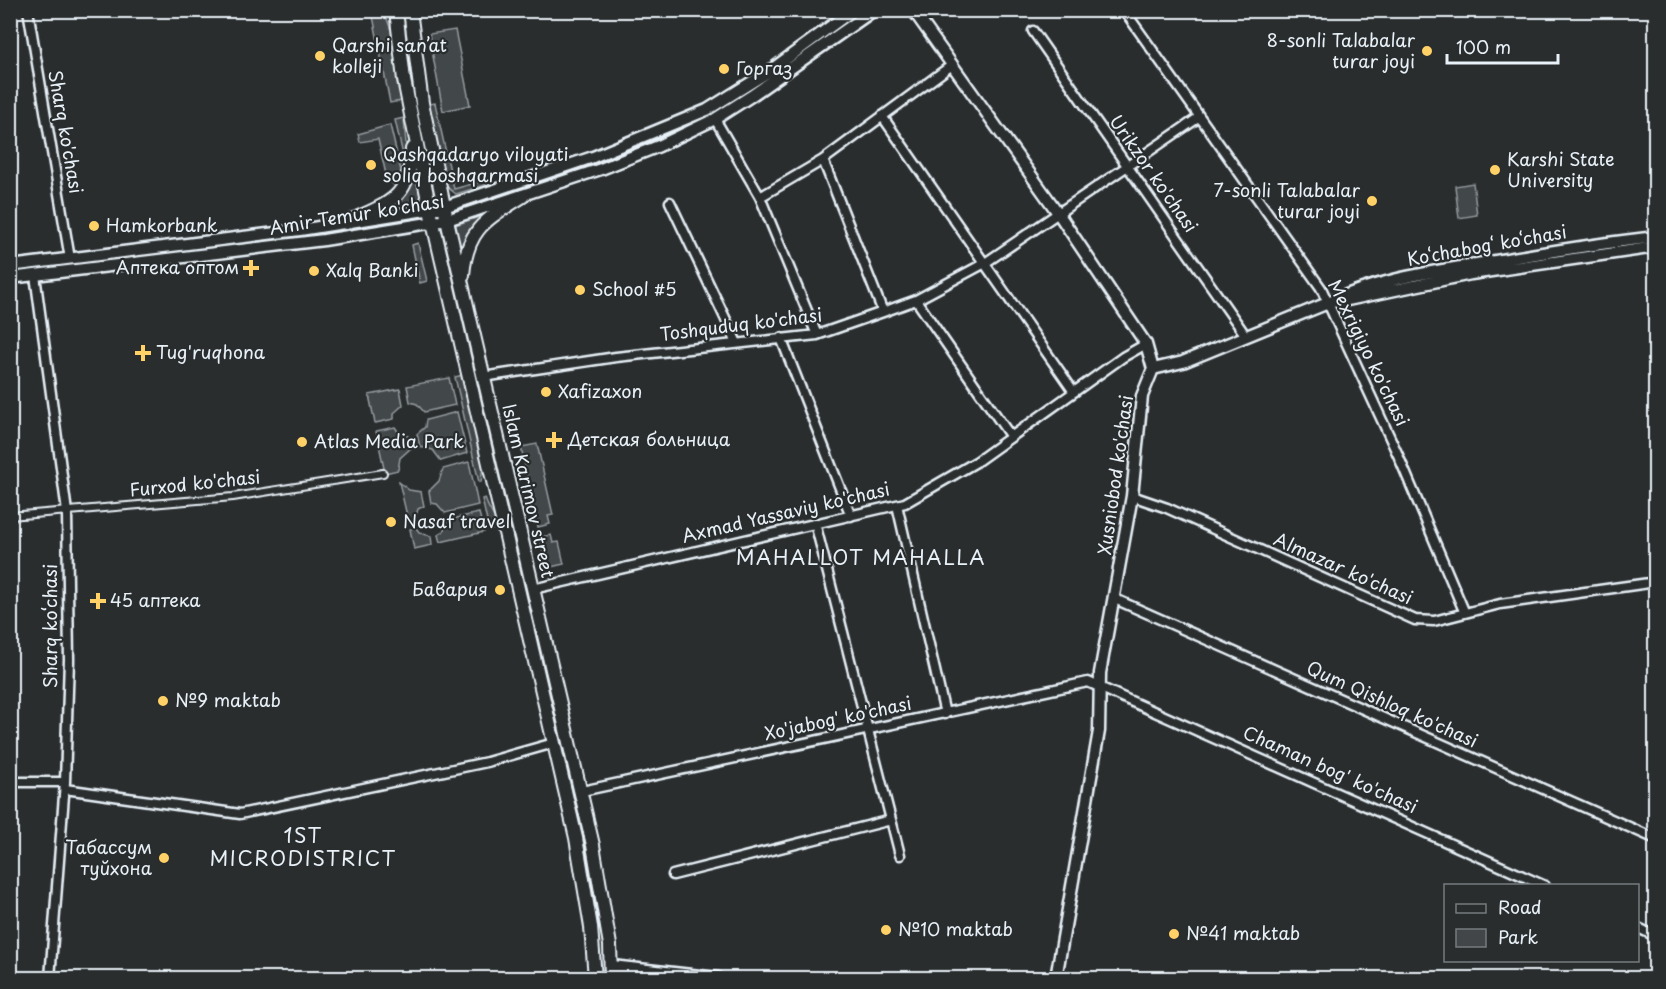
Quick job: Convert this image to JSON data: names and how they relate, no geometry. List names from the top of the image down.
{
  "streets": {
    "main road": [
      "Amir Temur ko'chasi",
      "Ko‘chabog‘ ko‘chasi",
      "Xusniobod ko'chasi",
      "Islam Karimov street"
    ],
    "street": [
      "Sharq ko'chasi",
      "Urikzor ko'chasi",
      "Toshquduq ko'chasi",
      "Mexrigiyo ko'chasi",
      "Furxod ko'chasi",
      "Axmad Yassaviy ko'chasi",
      "Almazar ko'chasi",
      "Sharq ko‘chasi",
      "Qum Qishloq ko'chasi",
      "Xo'jabog' ko'chasi",
      "Chaman bog' ko'chasi"
    ]
  },
  "crossings": [
    ["Sharq ko'chasi", "Amir Temur ko'chasi"],
    ["Urikzor ko'chasi", "Ko‘chabog‘ ko‘chasi"],
    ["Urikzor ko'chasi", "Toshquduq ko'chasi"],
    ["Amir Temur ko'chasi", "Islam Karimov street"],
    ["Amir Temur ko'chasi", "Sharq ko‘chasi"],
    ["Ko‘chabog‘ ko‘chasi", "Mexrigiyo ko'chasi"],
    ["Ko‘chabog‘ ko‘chasi", "Xusniobod ko'chasi"],
    ["Toshquduq ko'chasi", "Mexrigiyo ko'chasi"],
    ["Toshquduq ko'chasi", "Islam Karimov street"],
    ["Mexrigiyo ko'chasi", "Almazar ko'chasi"],
    ["Xusniobod ko'chasi", "Almazar ko'chasi"],
    ["Xusniobod ko'chasi", "Qum Qishloq ko'chasi"],
    ["Xusniobod ko'chasi", "Xo'jabog' ko'chasi"],
    ["Xusniobod ko'chasi", "Chaman bog' ko'chasi"],
    ["Furxod ko'chasi", "Sharq ko‘chasi"],
    ["Islam Karimov street", "Axmad Yassaviy ko'chasi"],
    ["Islam Karimov street", "Xo'jabog' ko'chasi"],
    ["Xo'jabog' ko'chasi", "Chaman bog' ko'chasi"]
  ],
  "districts": ["MAHALLOT MAHALLA", "1ST MICRODISTRICT"],
  "places": {
    "other": [
      "8-sonli Talabalar turar joyi",
      "Qarshi san’at kolleji",
      "Горгаз",
      "Qashqadaryo viloyati soliq boshqarmasi",
      "Karshi State University",
      "7-sonli Talabalar turar joyi",
      "Hamkorbank",
      "Xalq Banki",
      "School #5",
      "Xafizaxon",
      "Atlas Media Park",
      "Nasaf travel",
      "Бавария",
      "№9 maktab",
      "Табассум туйхона",
      "№10 maktab",
      "№41 maktab"
    ],
    "health": [
      "Аптека оптом",
      "Tug'ruqhona",
      "Детская больница",
      "45 аптека"
    ]
  },
  "legend": ["Road", "Park"],
  "scale_bar": "100 m"
}
